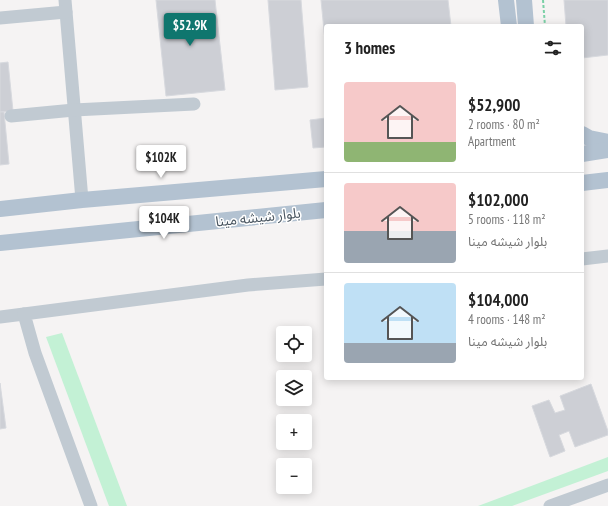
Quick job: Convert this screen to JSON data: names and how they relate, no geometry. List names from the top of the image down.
{
  "streets": {
    "main road": ["بلوار شیشه مینا"]
  },
  "page": {
    "price": ["$52.9K", "$102K", "$104K"],
    "heading": "3 homes",
    "list": [
      {
        "name": "$52,900",
        "note": "2 rooms · 80 m² · Apartment"
      },
      {
        "name": "$102,000",
        "note": "5 rooms · 118 m² · بلوار شیشه مینا"
      },
      {
        "name": "$104,000",
        "note": "4 rooms · 148 m² · بلوار شیشه مینا"
      }
    ],
    "map_buttons": ["+", "−"]
  }
}
